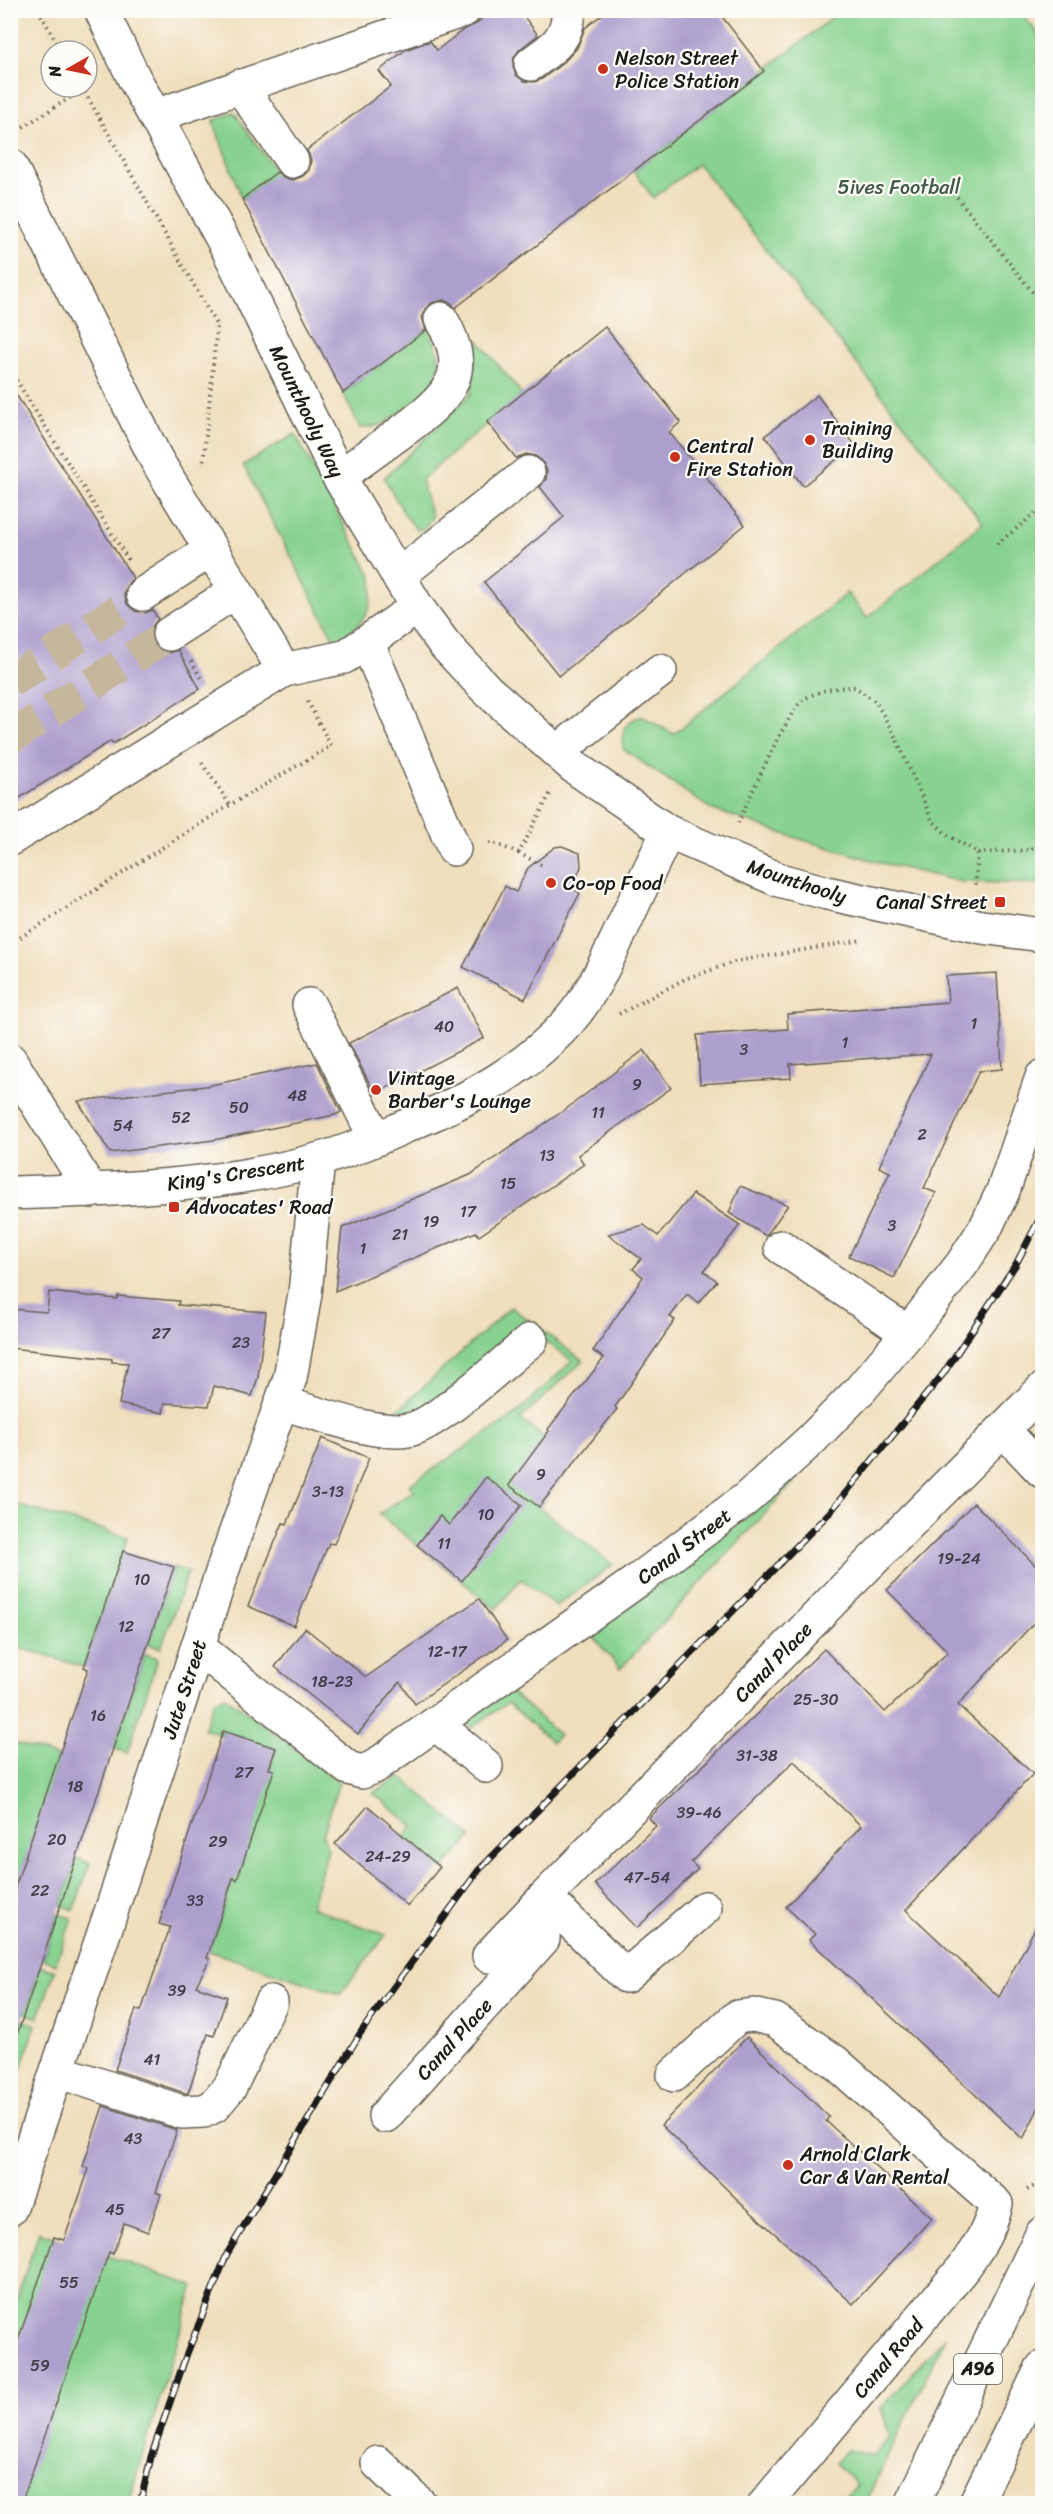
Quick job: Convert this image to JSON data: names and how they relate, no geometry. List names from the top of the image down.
{
  "streets": {
    "street": [
      "Mounthooly Way",
      "Mounthooly",
      "King's Crescent",
      "Canal Street",
      "Canal Place",
      "Jute Street",
      "Canal Road",
      "A96"
    ]
  },
  "crossings": [
    ["Mounthooly Way", "Mounthooly"],
    ["Mounthooly", "King's Crescent"],
    ["King's Crescent", "Jute Street"],
    ["Canal Street", "Jute Street"]
  ],
  "parks": ["5ives Football"],
  "places": {
    "other": [
      "Nelson Street Police Station",
      "Training Building",
      "Central Fire Station",
      "Co-op Food",
      "Vintage Barber's Lounge",
      "Arnold Clark Car & Van Rental"
    ],
    "transit": ["Canal Street", "Advocates' Road"]
  },
  "house_numbers": [
    "1",
    "40",
    "1",
    "3",
    "9",
    "48",
    "50",
    "11",
    "52",
    "54",
    "2",
    "13",
    "15",
    "17",
    "19",
    "3",
    "21",
    "1",
    "27",
    "23",
    "9",
    "3-13",
    "10",
    "11",
    "19-24",
    "10",
    "12",
    "12-17",
    "18-23",
    "25-30",
    "16",
    "31-38",
    "27",
    "18",
    "39-46",
    "20",
    "29",
    "24-29",
    "47-54",
    "22",
    "33",
    "39",
    "41",
    "43",
    "45",
    "55",
    "59"
  ],
  "north": "left"
}
